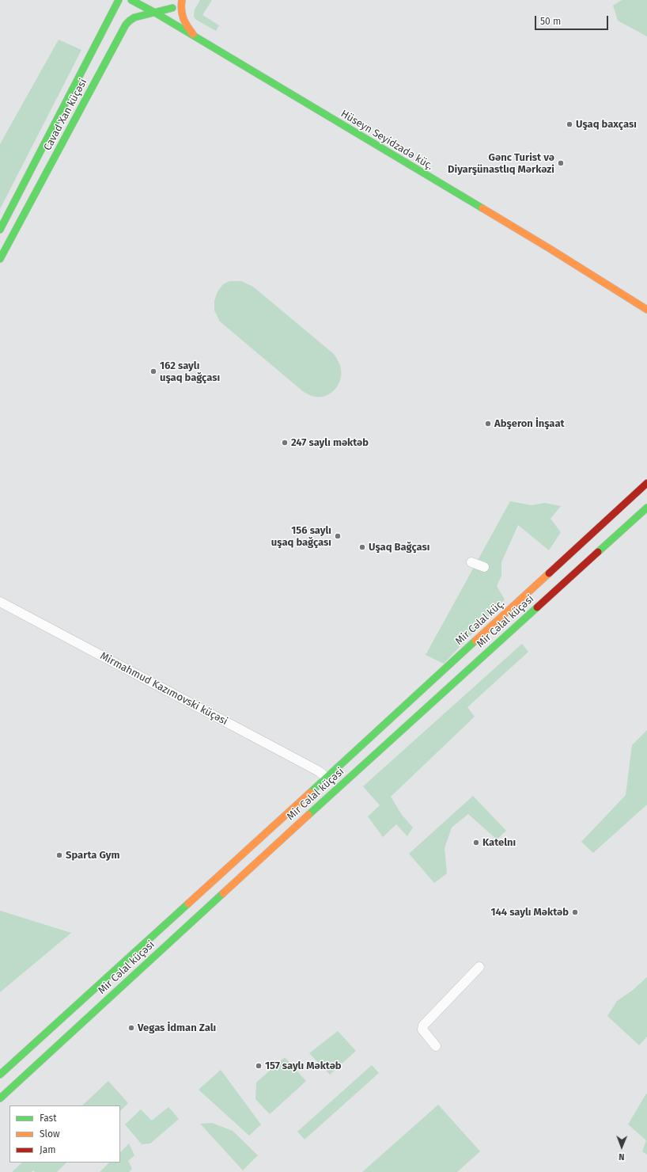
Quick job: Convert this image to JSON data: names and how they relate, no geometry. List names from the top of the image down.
{
  "streets": {
    "street": [
      "Cavad Xan küçəsi",
      "Hüseyn Seyidzadə küç.",
      "Mir Cəlal küçəsi",
      "Mir Cəlal küç.",
      "Mirmahmud Kazımovski küçəsi"
    ]
  },
  "crossings": [
    ["Cavad Xan küçəsi", "Hüseyn Seyidzadə küç."],
    ["Mir Cəlal küçəsi", "Mir Cəlal küç."],
    ["Mir Cəlal küçəsi", "Mirmahmud Kazımovski küçəsi"],
    ["Mir Cəlal küç.", "Mirmahmud Kazımovski küçəsi"]
  ],
  "places": [
    "Uşaq baxçası",
    "Gənc Turist və Diyarşünastlıq Mərkəzi",
    "162 saylı uşaq bağçası",
    "Abşeron İnşaat",
    "247 saylı məktəb",
    "156 saylı uşaq bağçası",
    "Uşaq Bağçası",
    "Katelnı",
    "Sparta Gym",
    "144 saylı Məktəb",
    "Vegas İdman Zalı",
    "157 saylı Məktəb"
  ],
  "legend": ["Fast", "Slow", "Jam"],
  "scale_bar": "50 m",
  "north": "bottom"
}
